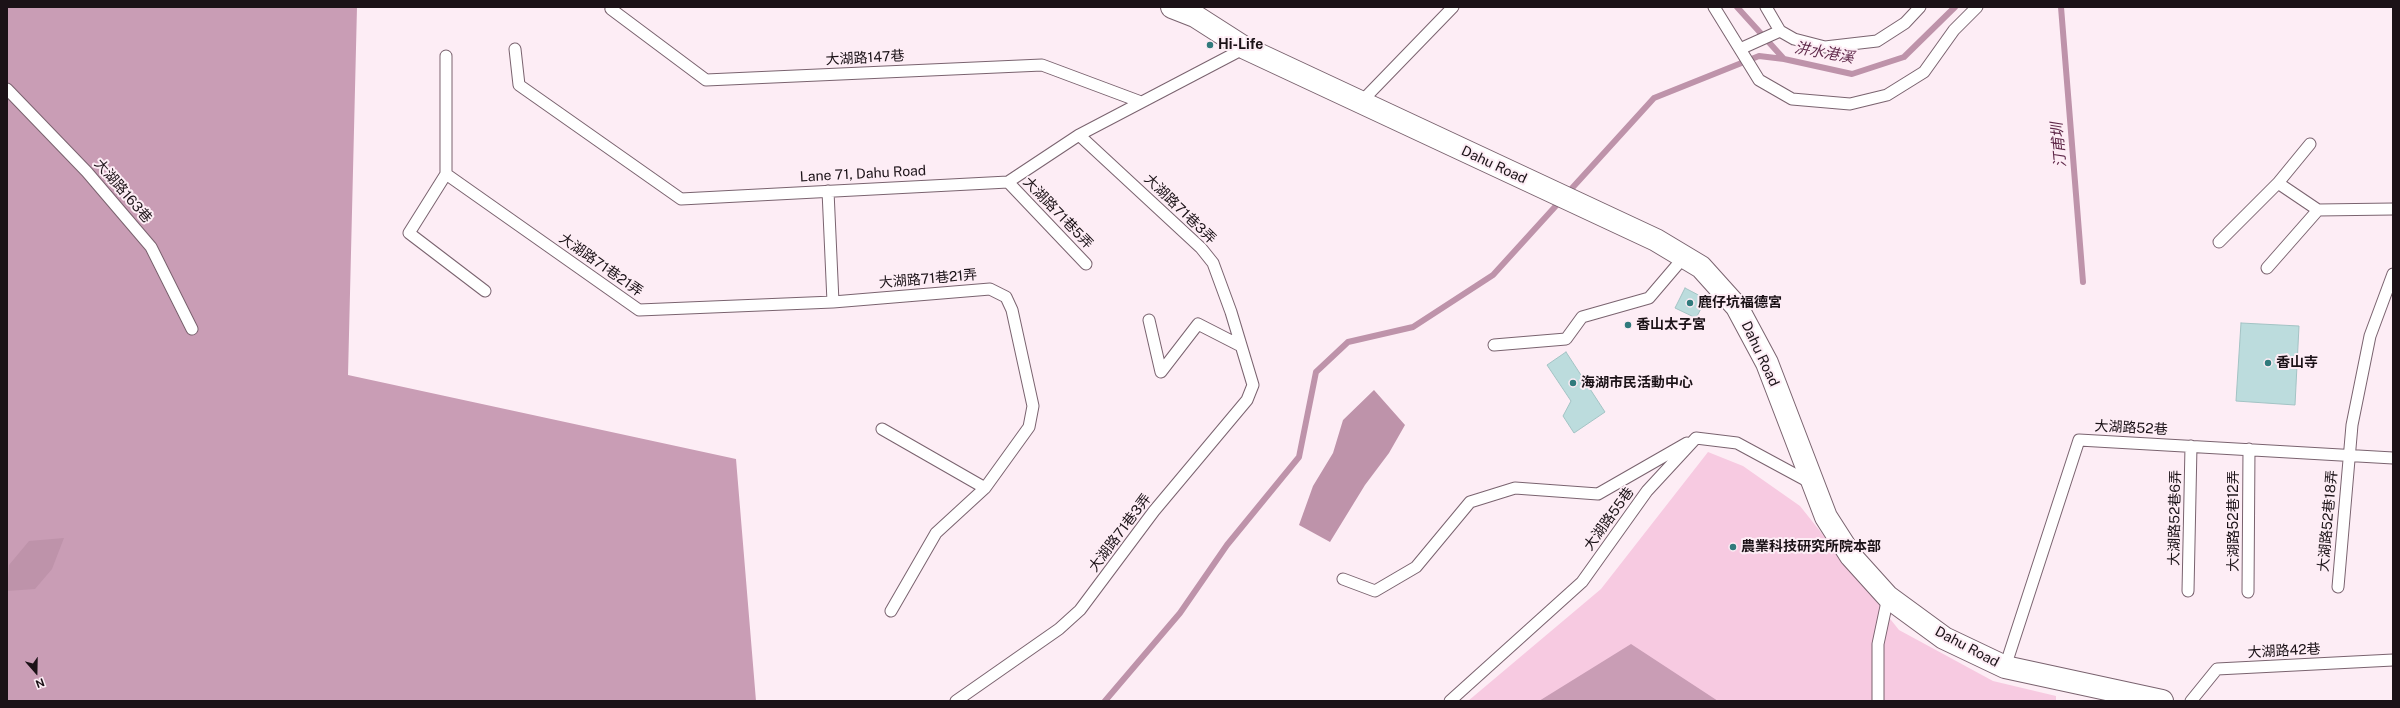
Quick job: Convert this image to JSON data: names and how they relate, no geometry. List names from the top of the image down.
{
  "streets": {
    "street": ["Dahu Road"],
    "lane": [
      "大湖路147巷",
      "Lane 71, Dahu Road",
      "大湖路163巷",
      "大湖路71巷3弄",
      "大湖路71巷5弄",
      "大湖路71巷21弄",
      "大湖路52巷",
      "大湖路52巷6弄",
      "大湖路55巷",
      "大湖路52巷12弄",
      "大湖路52巷18弄",
      "大湖路42巷"
    ]
  },
  "crossings": [
    ["Dahu Road", "大湖路52巷"],
    ["Lane 71, Dahu Road", "大湖路71巷5弄"],
    ["大湖路52巷", "大湖路52巷6弄"],
    ["大湖路52巷", "大湖路52巷12弄"],
    ["大湖路52巷", "大湖路52巷18弄"]
  ],
  "water": ["汫水港溪", "汀甫圳"],
  "places": [
    "Hi-Life",
    "鹿仔坑福德宮",
    "香山太子宮",
    "香山寺",
    "海湖市民活動中心",
    "農業科技研究所院本部"
  ],
  "north": "bottom"
}
